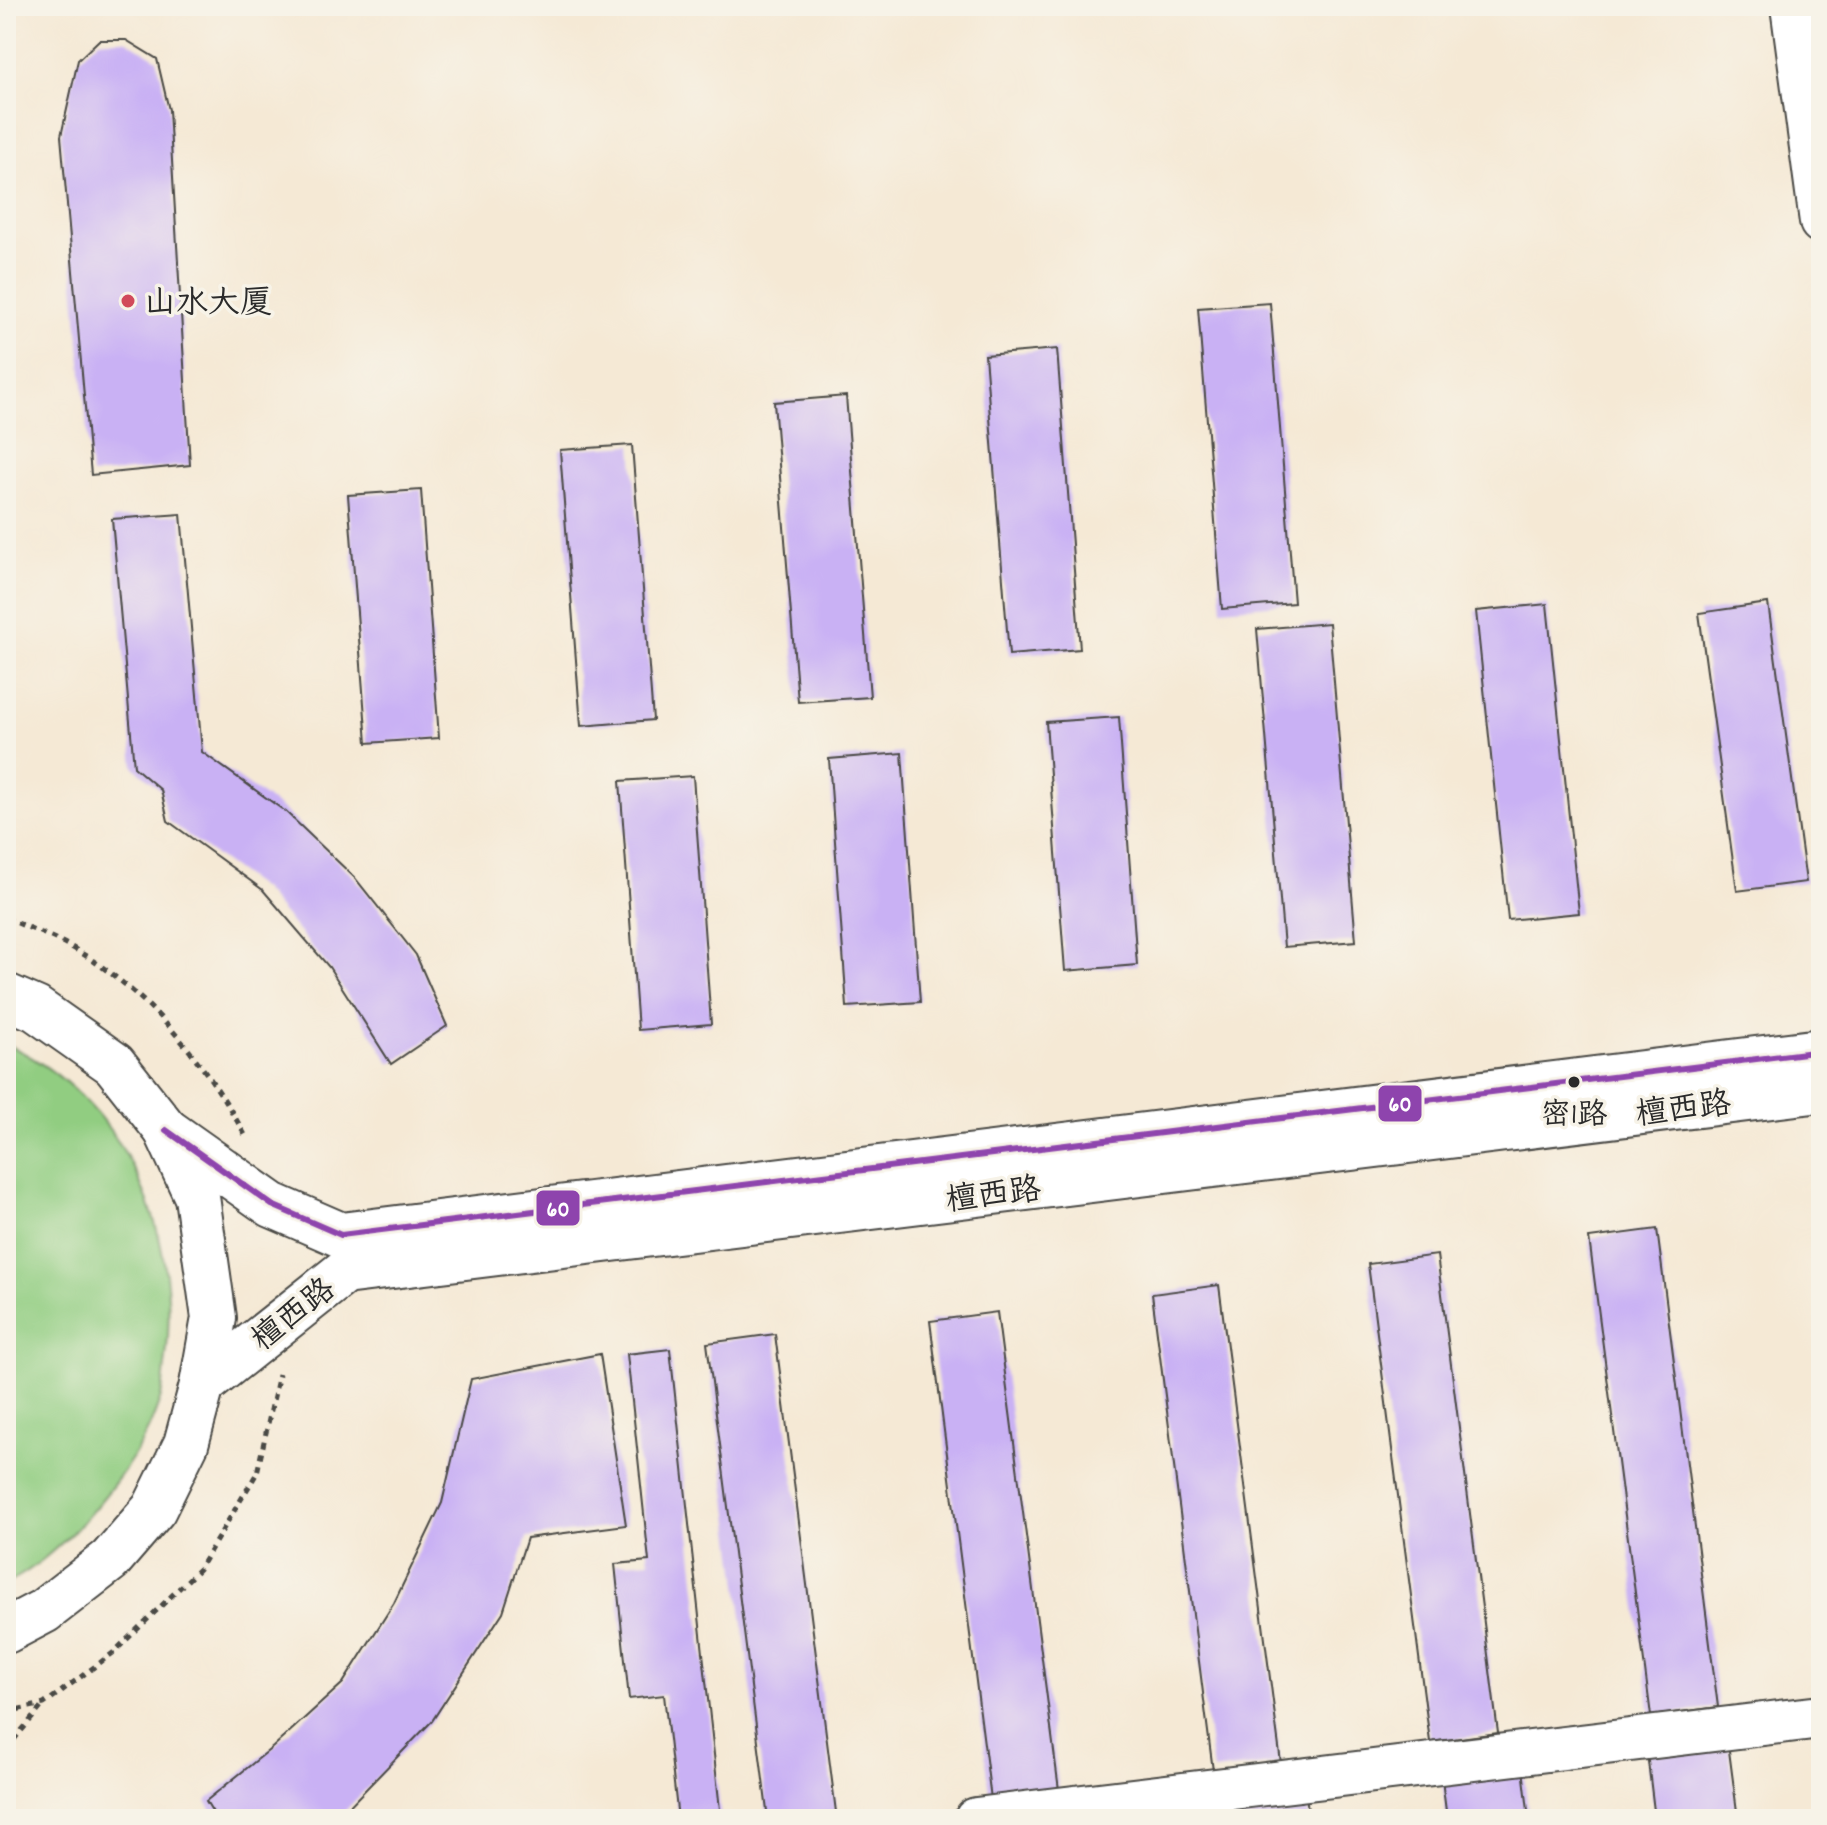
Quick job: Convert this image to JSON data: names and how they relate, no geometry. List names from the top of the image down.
{
  "streets": {
    "main road": ["檀西路"]
  },
  "places": ["山水大厦", "密1路"],
  "lines": ["transit line 60"]
}
